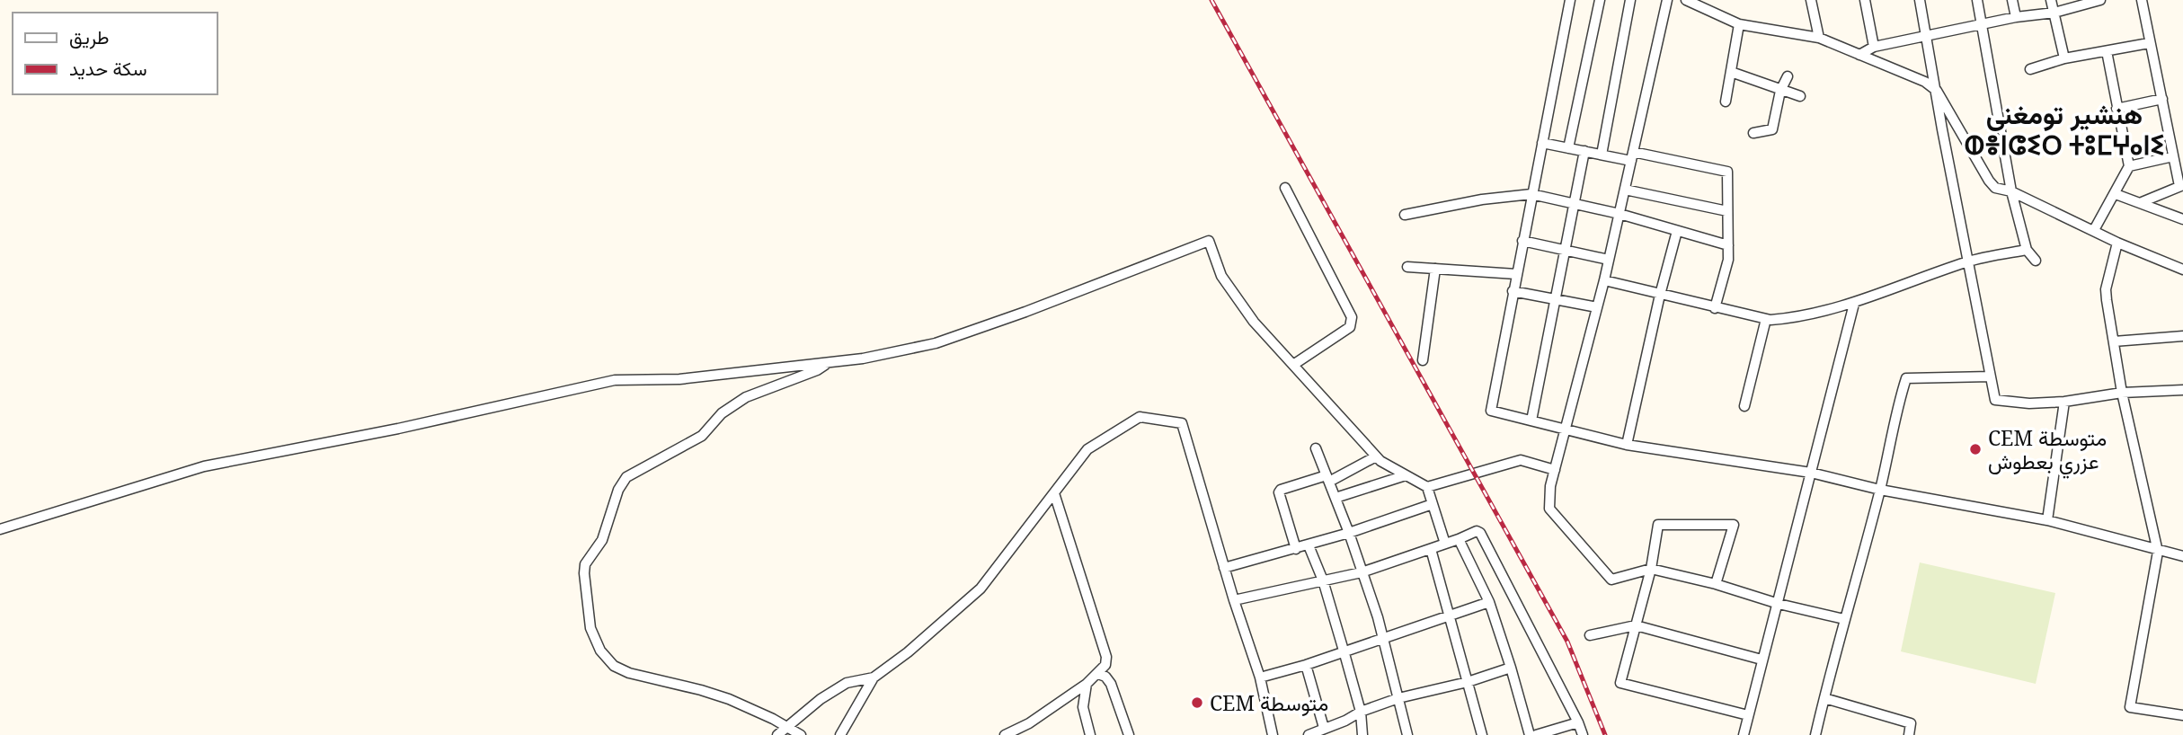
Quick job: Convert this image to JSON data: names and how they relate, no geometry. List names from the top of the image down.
{
  "districts": ["هنشير تومغني ⵀⴻⵏⵛⵉⵔ ⵜⵓⵎⵖⴰⵏⵉ"],
  "places": ["CEM متوسطة عزري بعطوش", "CEM متوسطة"],
  "legend": ["طريق", "سكة حديد"]
}
